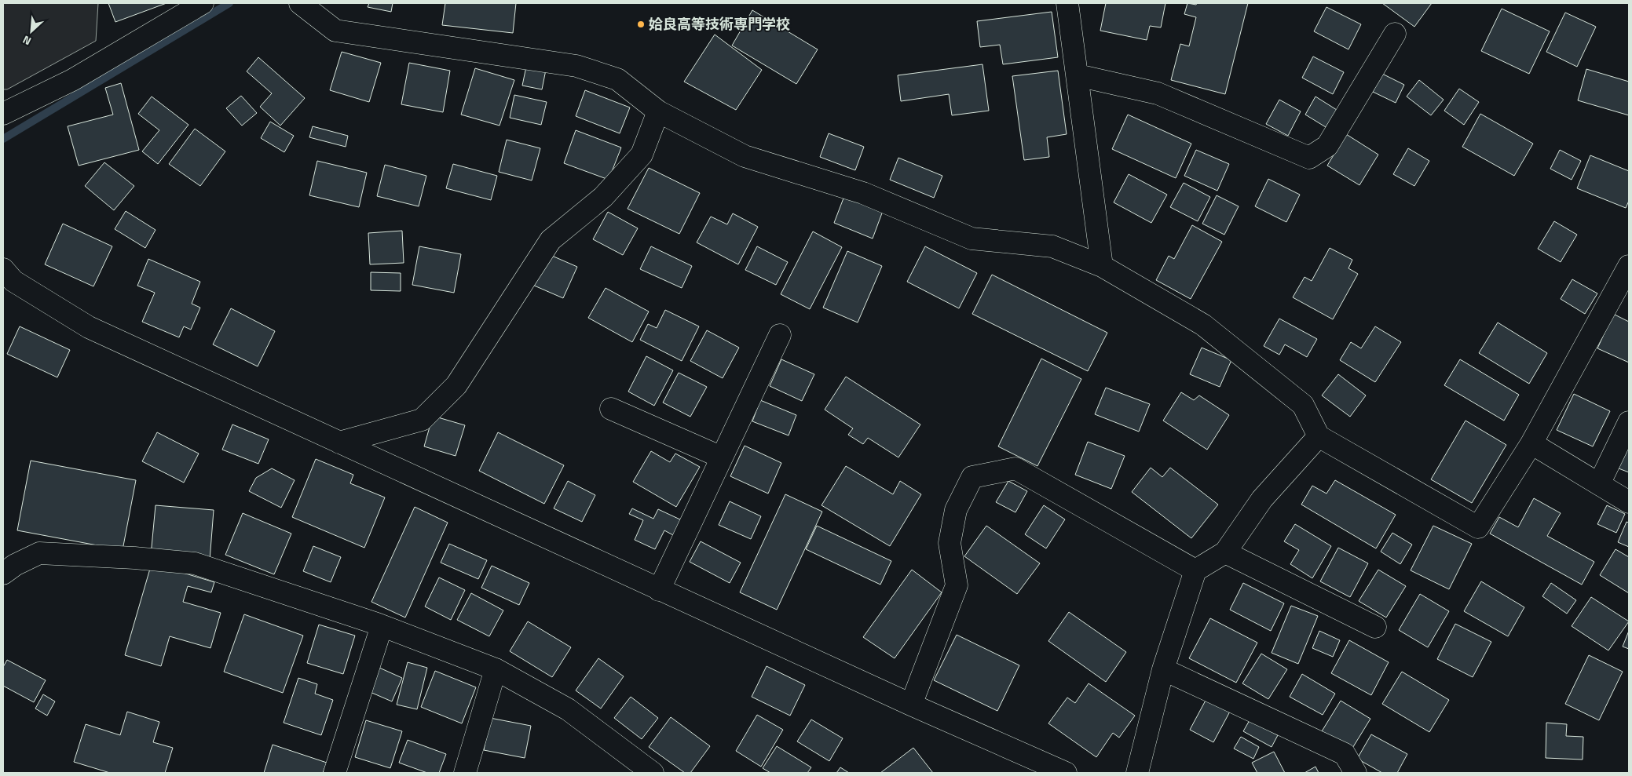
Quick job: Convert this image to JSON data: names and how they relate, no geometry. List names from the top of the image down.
{
  "places": ["姶良高等技術専門学校"],
  "north": "bottom left"
}
